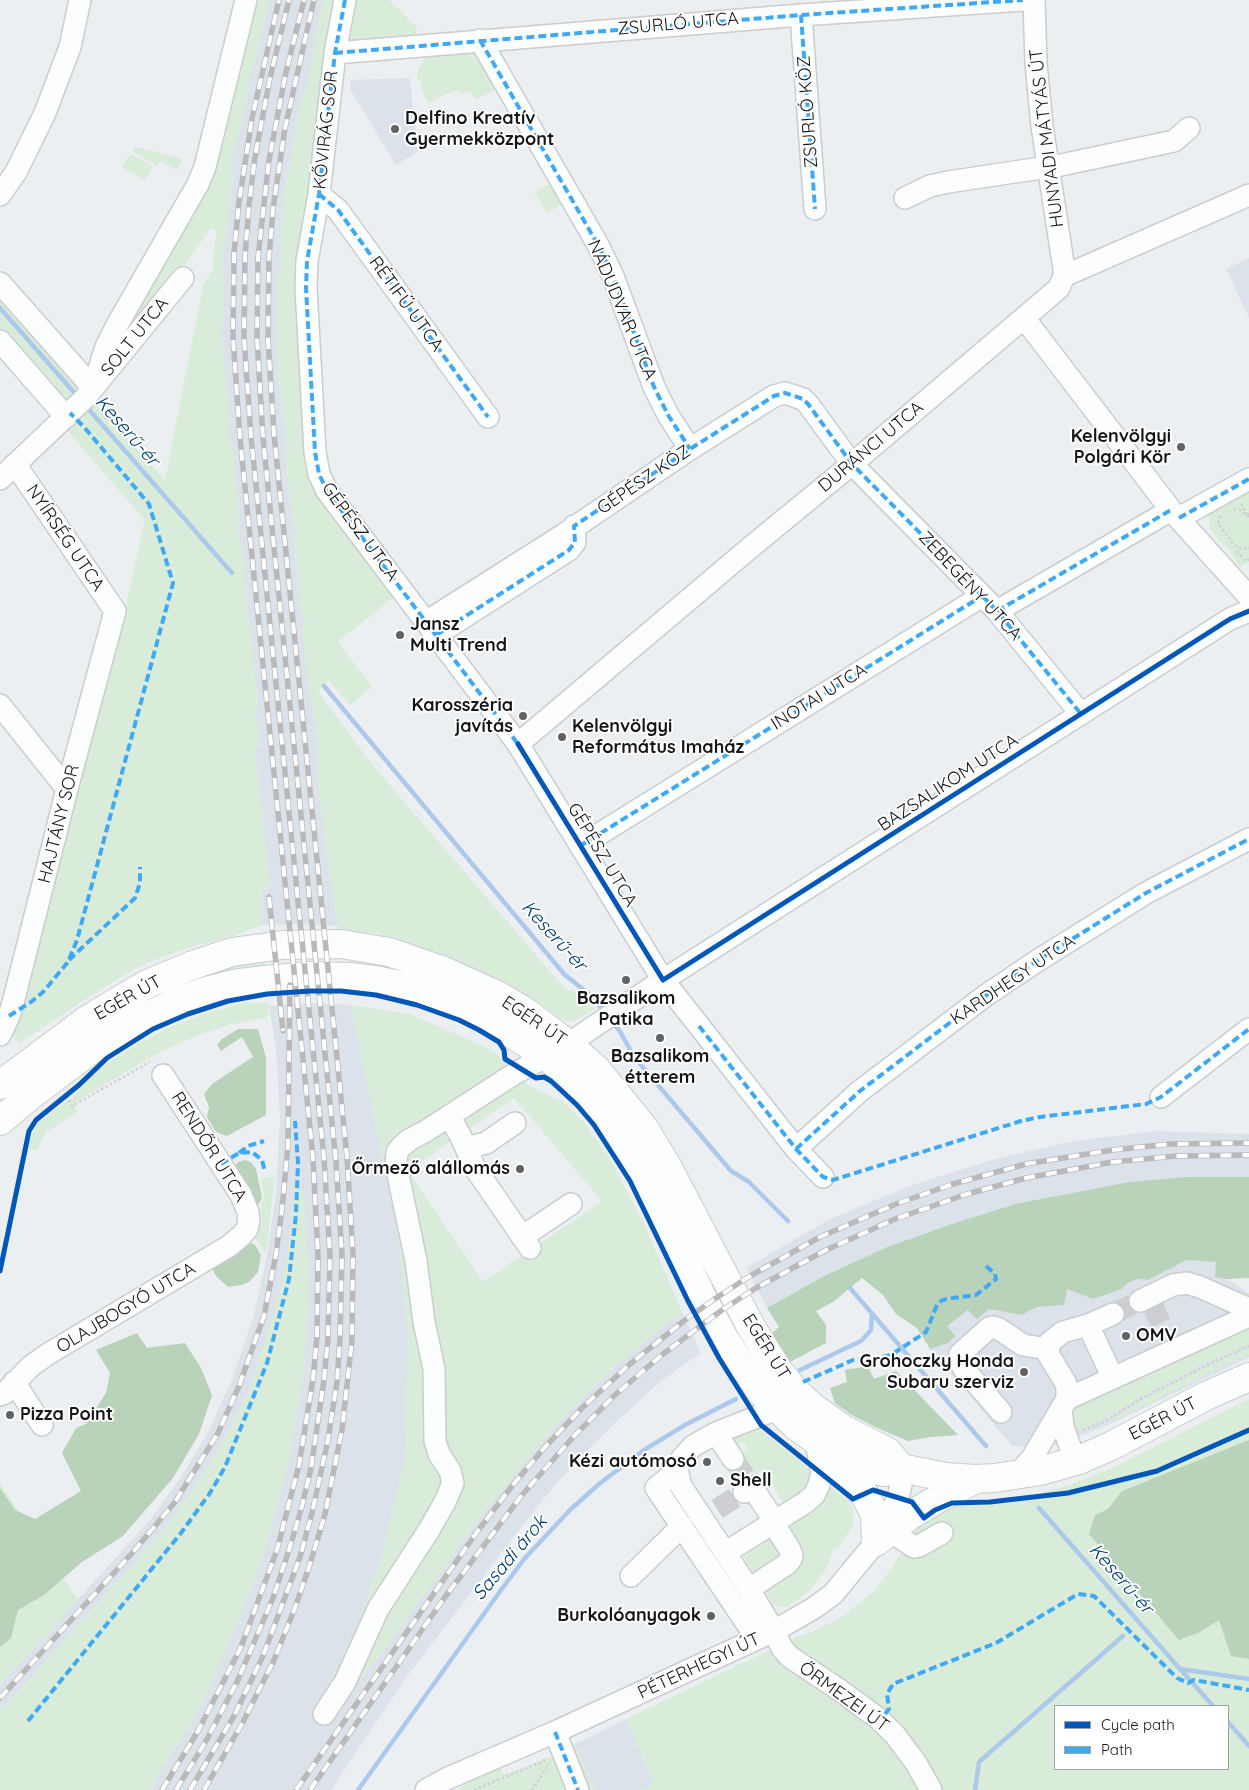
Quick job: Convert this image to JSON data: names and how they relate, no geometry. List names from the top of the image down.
{
  "streets": {
    "main road": ["EGÉR ÚT"],
    "street": [
      "ZSURLÓ UTCA",
      "ZSURLÓ KÖZ",
      "KŐVIRÁG SOR",
      "HUNYADI MÁTYÁS ÚT",
      "RÉTIFŰ UTCA",
      "NÁDUDVAR UTCA",
      "SOLT UTCA",
      "DURÁNCI UTCA",
      "GÉPÉSZ KÖZ",
      "GÉPÉSZ UTCA",
      "NYÍRSÉG UTCA",
      "ZEBEGÉNY UTCA",
      "INOTAI UTCA",
      "BAZSALIKOM UTCA",
      "HAJTÁNY SOR",
      "KARDHEGY UTCA",
      "RENDŐR UTCA",
      "OLAJBOGYÓ UTCA",
      "PÉTERHEGYI ÚT",
      "ŐRMEZEI ÚT"
    ]
  },
  "crossings": [
    ["ZSURLÓ UTCA", "ZSURLÓ KÖZ"],
    ["ZSURLÓ UTCA", "KŐVIRÁG SOR"],
    ["ZSURLÓ UTCA", "NÁDUDVAR UTCA"],
    ["KŐVIRÁG SOR", "RÉTIFŰ UTCA"],
    ["KŐVIRÁG SOR", "GÉPÉSZ UTCA"],
    ["HUNYADI MÁTYÁS ÚT", "DURÁNCI UTCA"],
    ["NÁDUDVAR UTCA", "GÉPÉSZ KÖZ"],
    ["SOLT UTCA", "NYÍRSÉG UTCA"],
    ["DURÁNCI UTCA", "GÉPÉSZ KÖZ"],
    ["DURÁNCI UTCA", "GÉPÉSZ UTCA"],
    ["DURÁNCI UTCA", "ZEBEGÉNY UTCA"],
    ["GÉPÉSZ KÖZ", "GÉPÉSZ UTCA"],
    ["GÉPÉSZ KÖZ", "ZEBEGÉNY UTCA"],
    ["GÉPÉSZ UTCA", "INOTAI UTCA"],
    ["GÉPÉSZ UTCA", "BAZSALIKOM UTCA"],
    ["GÉPÉSZ UTCA", "KARDHEGY UTCA"],
    ["NYÍRSÉG UTCA", "HAJTÁNY SOR"],
    ["ZEBEGÉNY UTCA", "INOTAI UTCA"],
    ["ZEBEGÉNY UTCA", "BAZSALIKOM UTCA"],
    ["BAZSALIKOM UTCA", "EGÉR ÚT"],
    ["EGÉR ÚT", "PÉTERHEGYI ÚT"],
    ["RENDŐR UTCA", "OLAJBOGYÓ UTCA"],
    ["PÉTERHEGYI ÚT", "ŐRMEZEI ÚT"]
  ],
  "water": ["Keserű-ér", "Sasadi árok"],
  "places": [
    "Delfino Kreatív Gyermekközpont",
    "Kelenvölgyi Polgári Kör",
    "Jansz Multi Trend",
    "Karosszéria javítás",
    "Kelenvölgyi Református Imaház",
    "Bazsalikom Patika",
    "Bazsalikom étterem",
    "Őrmező alállomás",
    "OMV",
    "Grohoczky Honda Subaru szerviz",
    "Pizza Point",
    "Kézi autómosó",
    "Shell",
    "Burkolóanyagok"
  ],
  "legend": ["Cycle path", "Path"]
}
